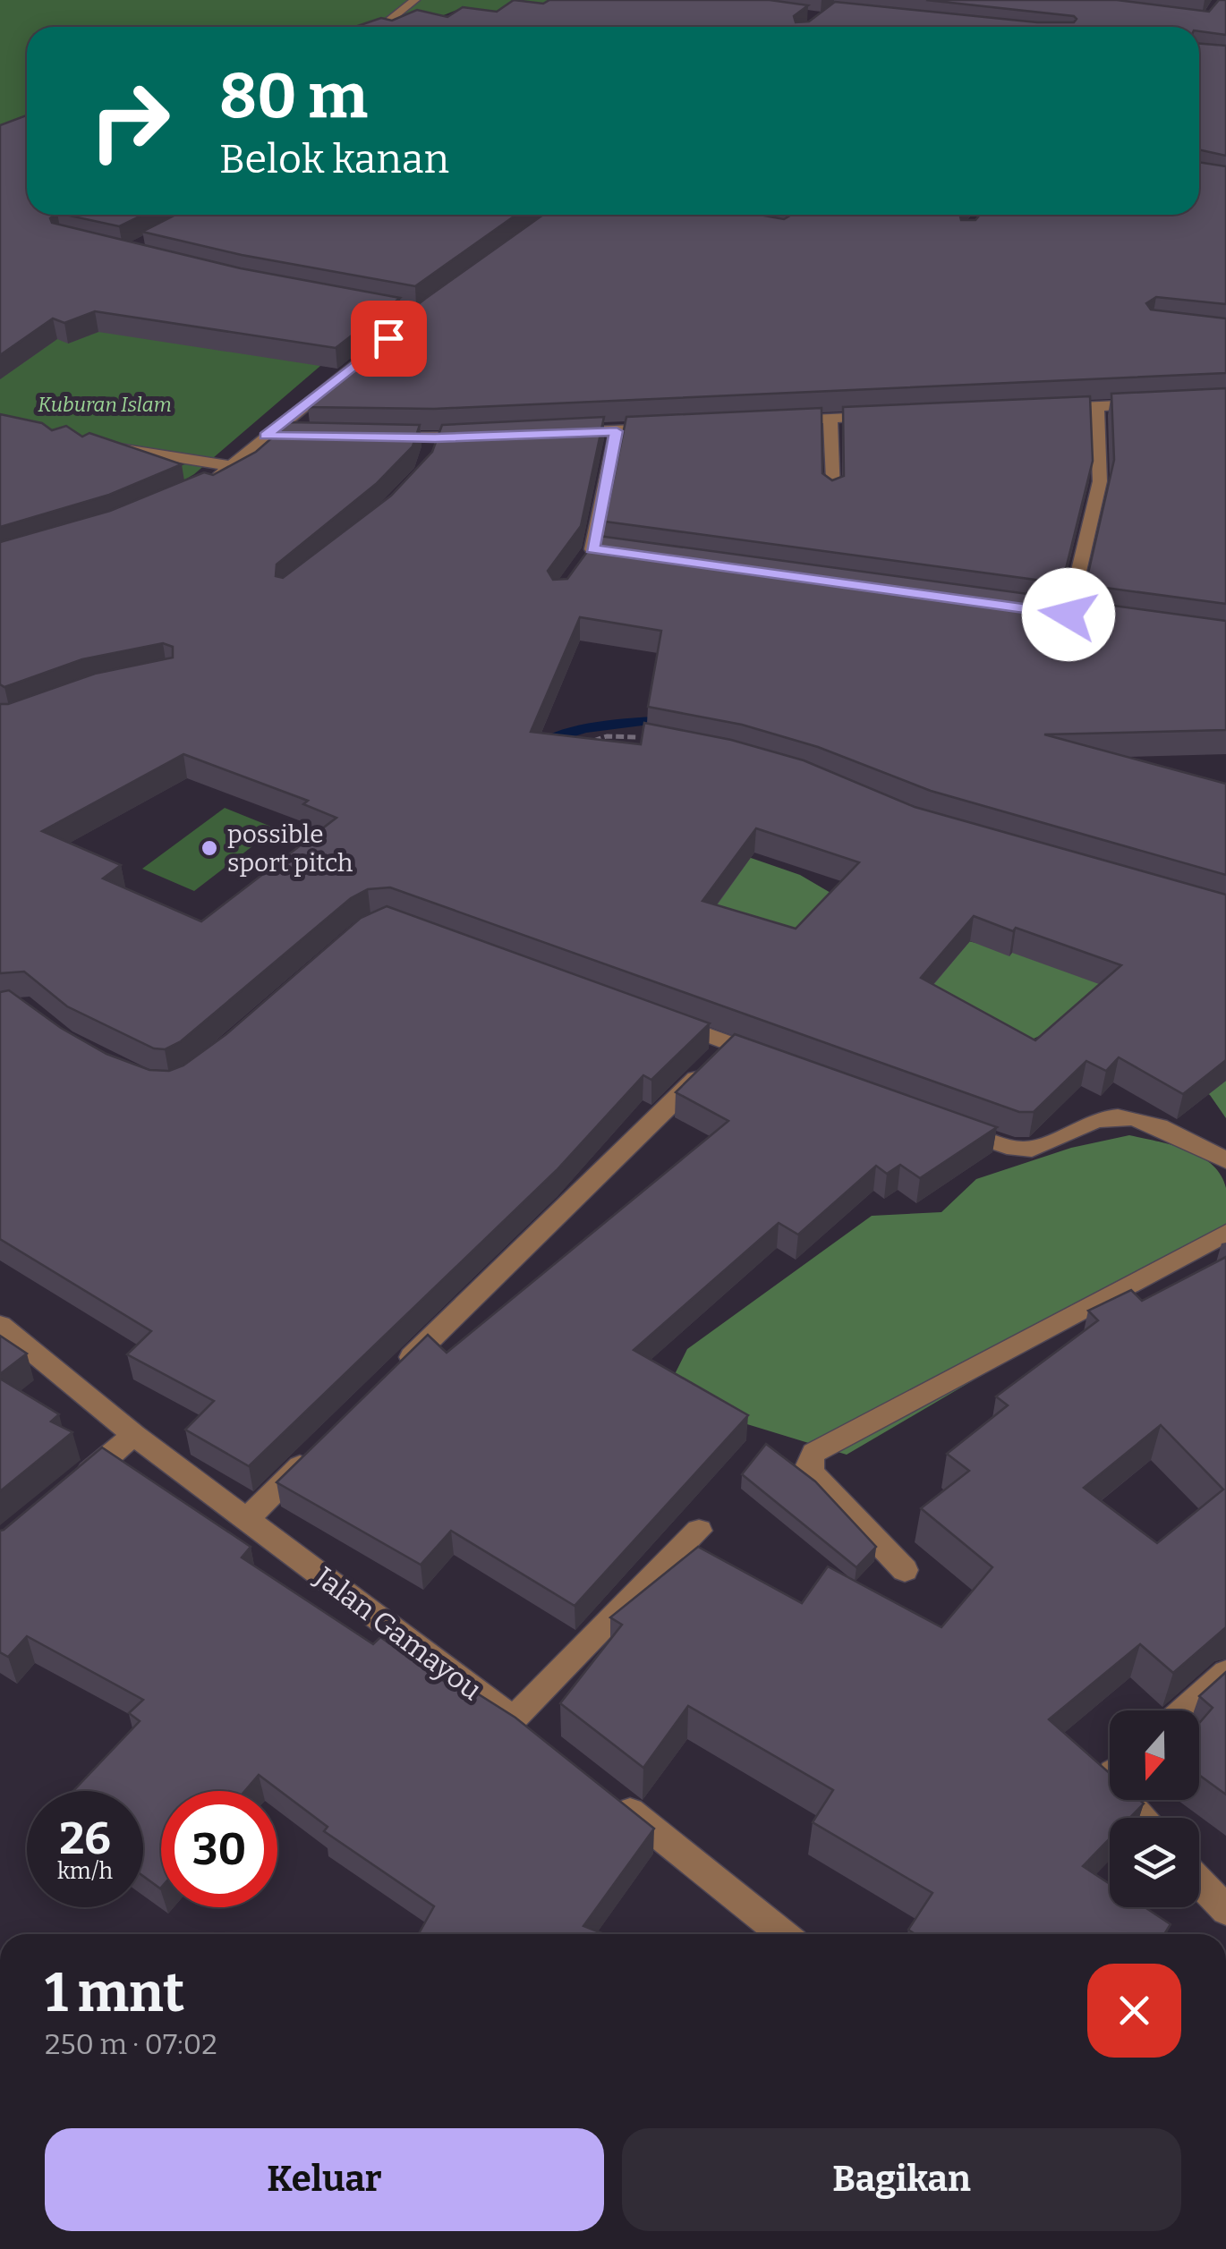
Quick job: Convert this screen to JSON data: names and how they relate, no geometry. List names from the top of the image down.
{
  "streets": {
    "street": ["Jalan Gamayou"]
  },
  "parks": ["Kuburan Islam"],
  "places": ["possible sport pitch"],
  "north": "bottom",
  "page": {
    "turn": ["80 m", "Belok kanan"],
    "speed": "26 km/h",
    "limit": "30",
    "heading": ["1 mnt", "250 m · 07:02"],
    "buttons": ["Keluar", "Bagikan"]
  }
}
